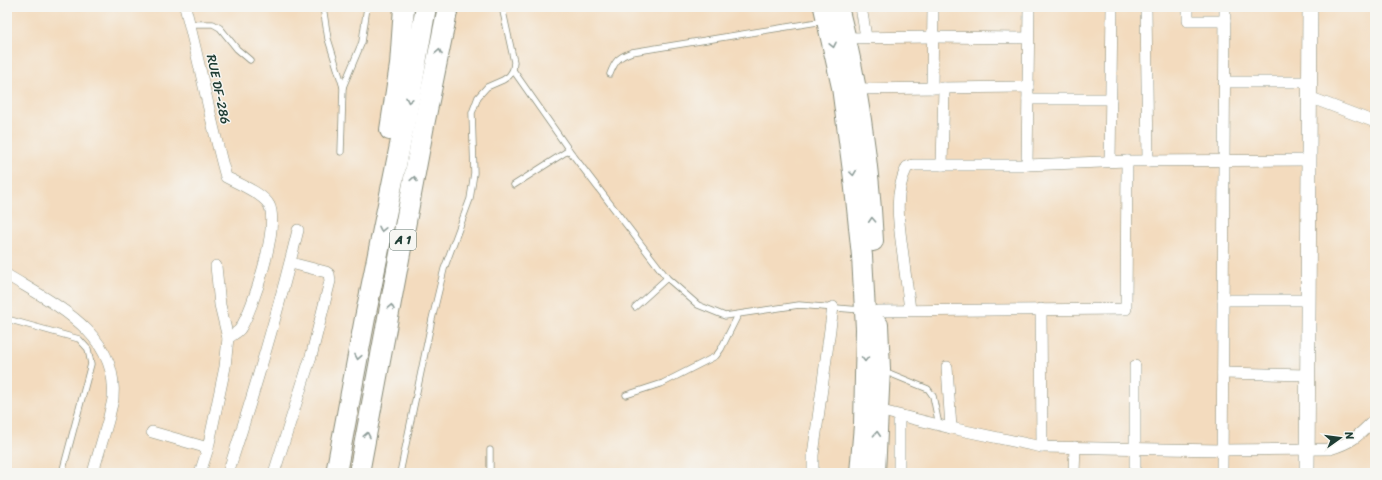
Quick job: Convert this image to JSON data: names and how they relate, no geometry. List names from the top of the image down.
{
  "streets": {
    "highway": ["A 1"],
    "street": ["RUE DF-286"]
  },
  "north": "right"
}
